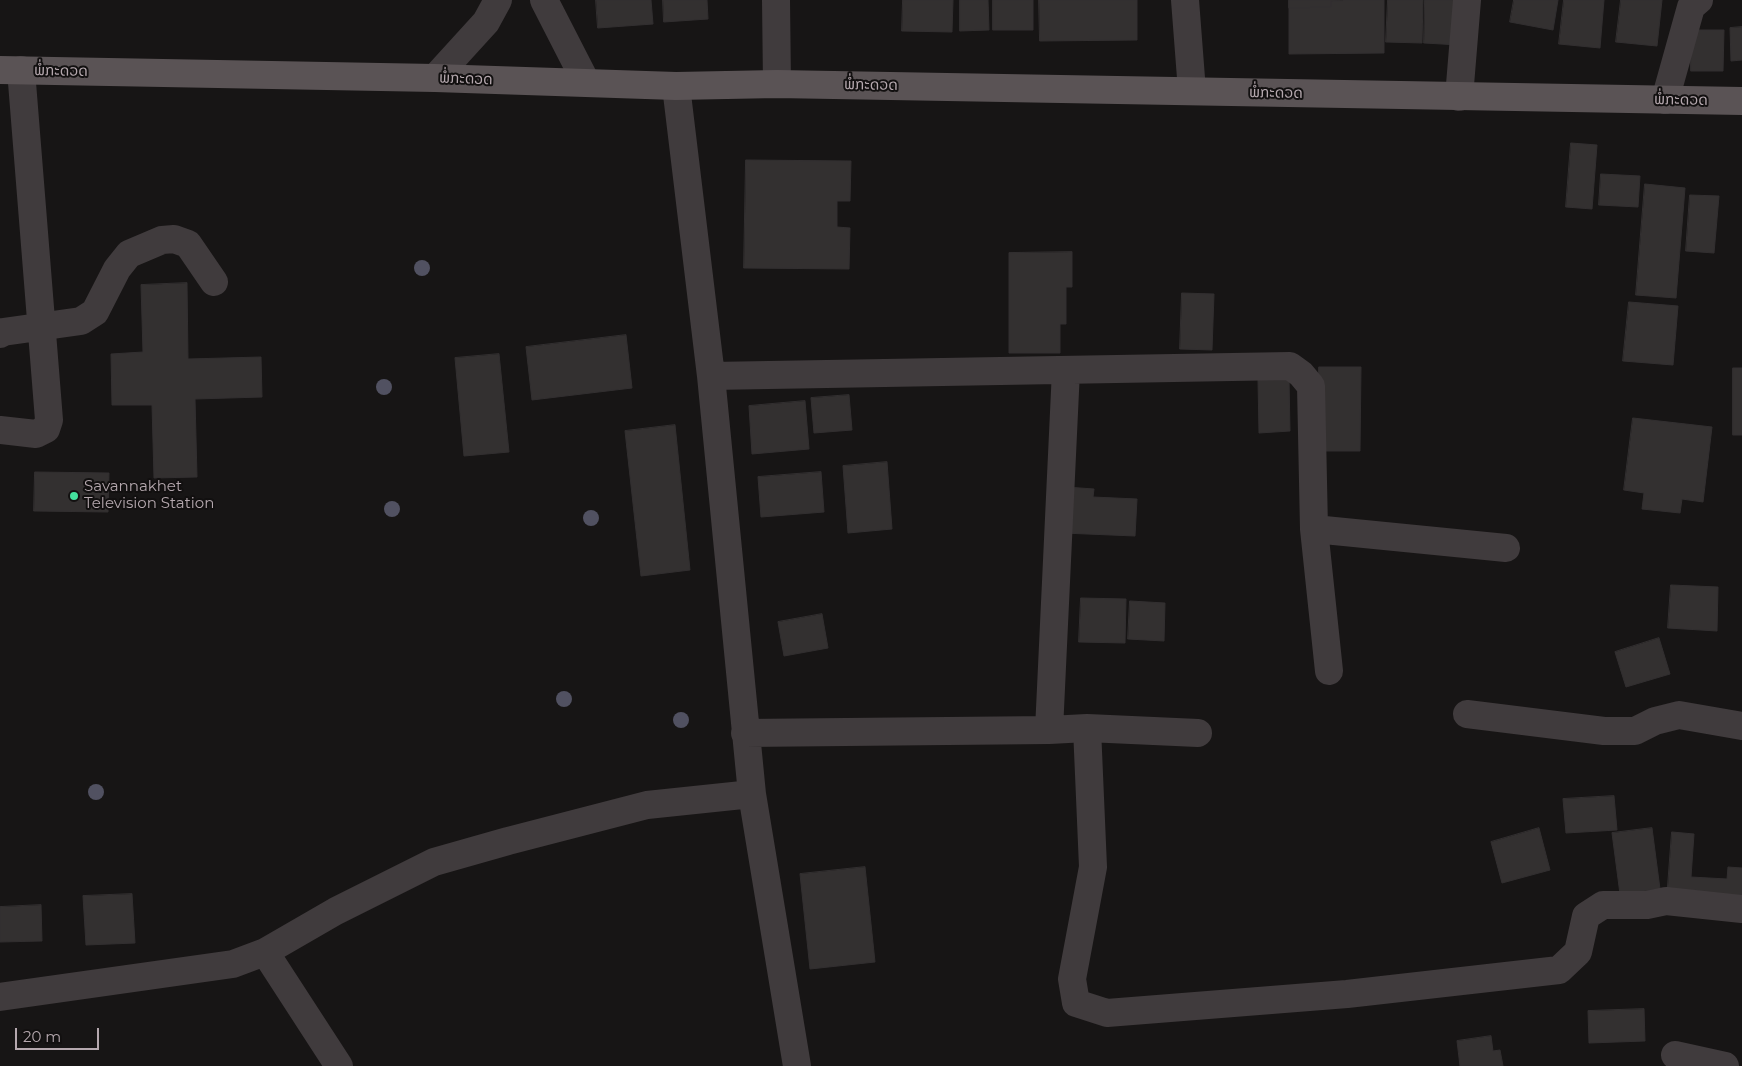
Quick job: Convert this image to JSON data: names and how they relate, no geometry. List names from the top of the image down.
{
  "streets": {
    "main road": ["ພໍ່ກະດວດ"]
  },
  "places": ["Savannakhet Television Station"],
  "scale_bar": "20 m"
}
